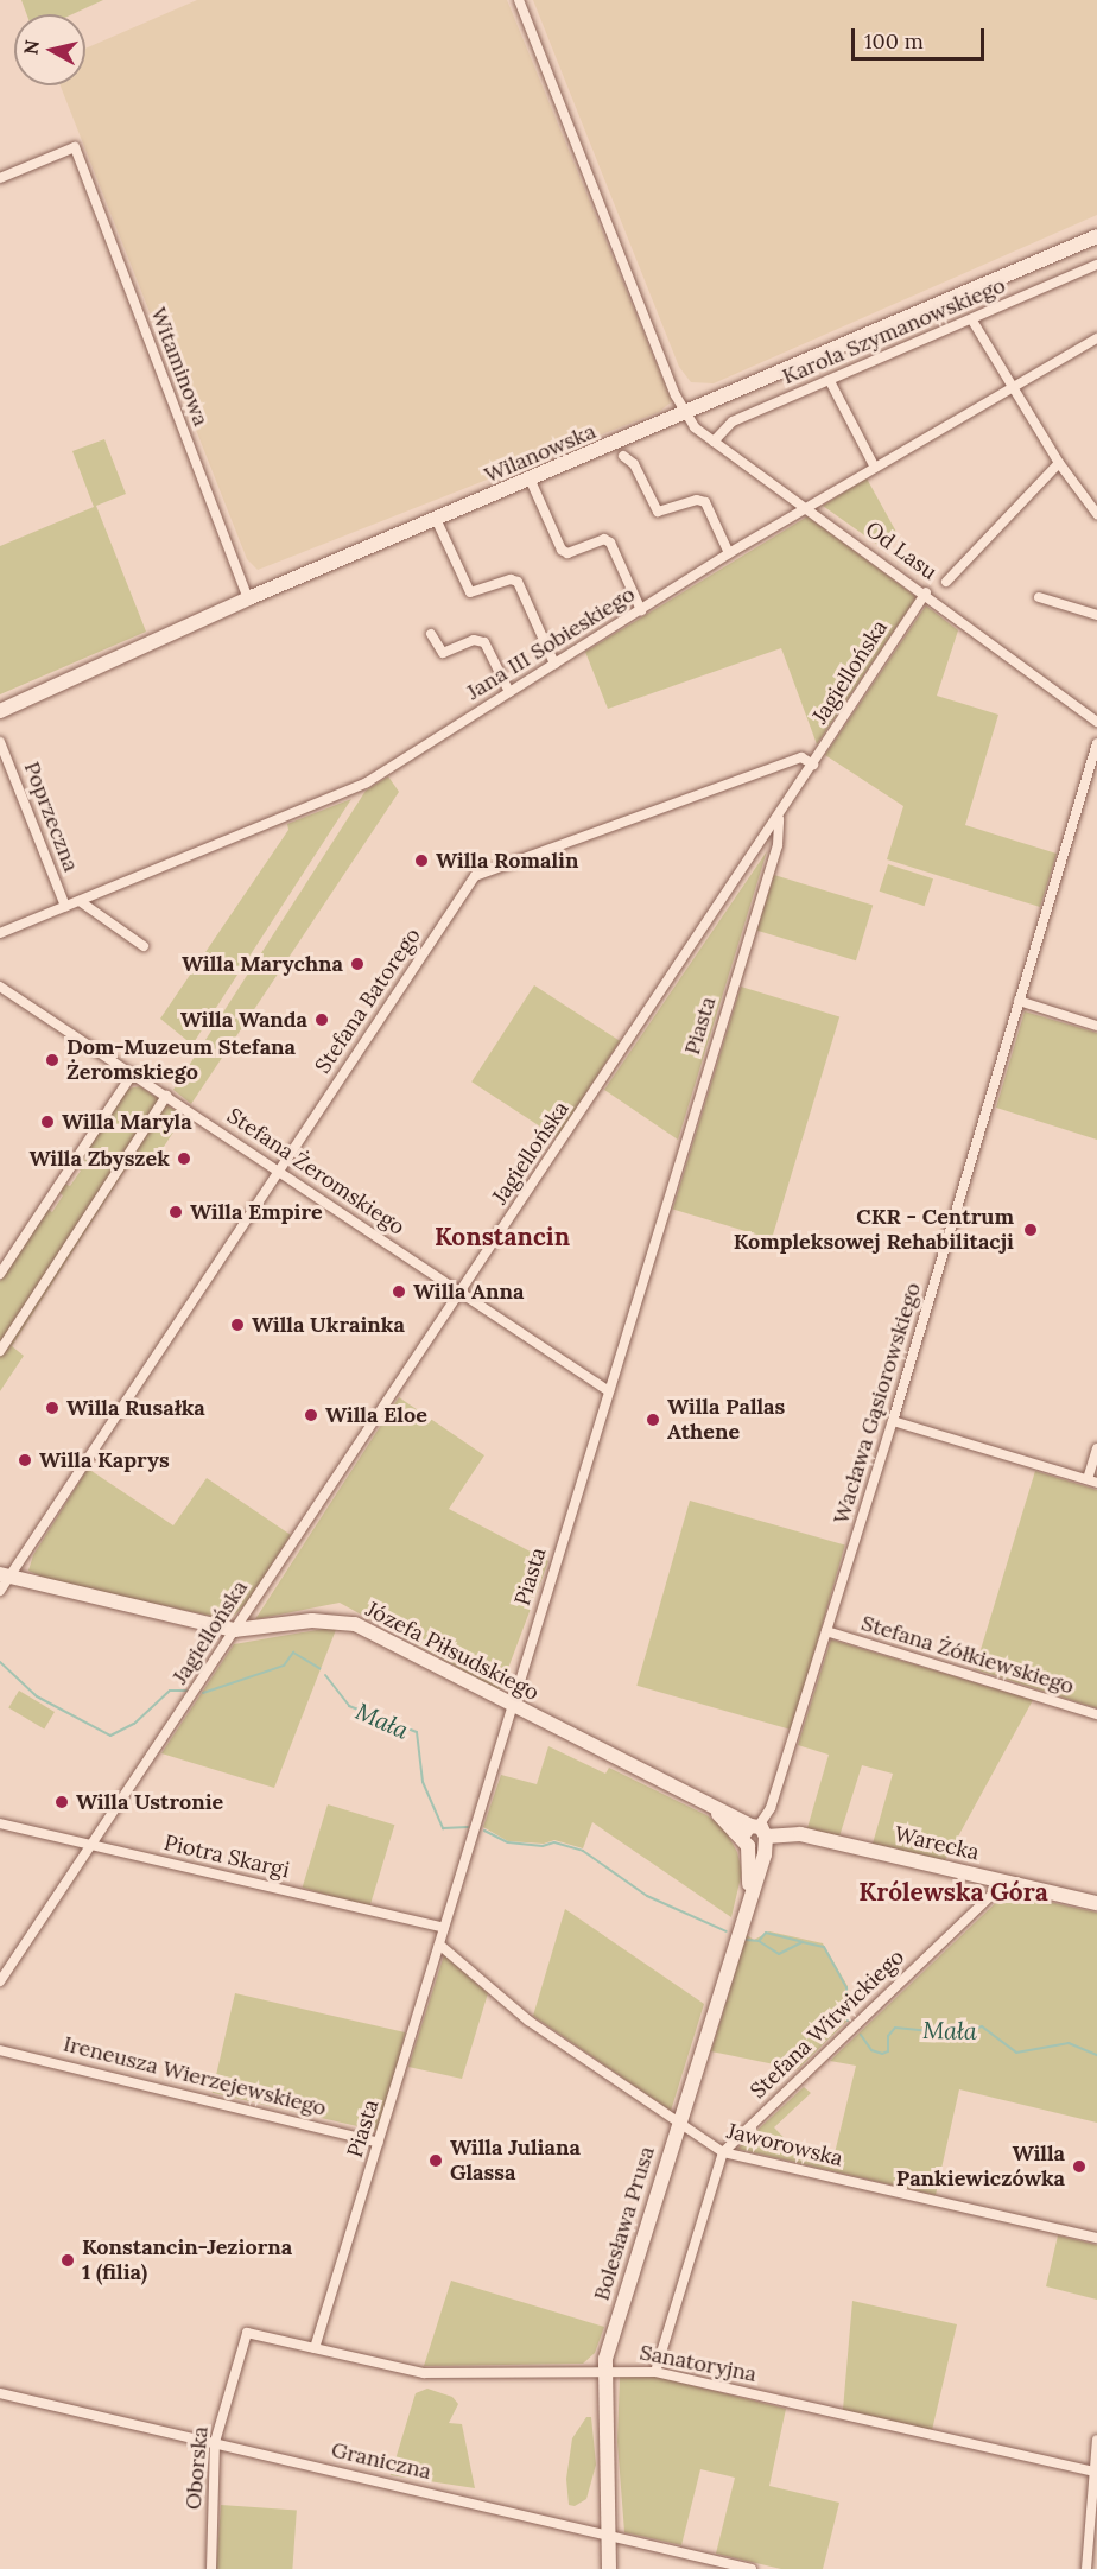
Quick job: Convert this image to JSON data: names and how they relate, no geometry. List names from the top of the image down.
{
  "streets": {
    "street": [
      "Karola Szymanowskiego",
      "Witaminowa",
      "Wilanowska",
      "Od Lasu",
      "Jana III Sobieskiego",
      "Jagiellońska",
      "Poprzeczna",
      "Stefana Batorego",
      "Piasta",
      "Stefana Żeromskiego",
      "Wacława Gąsiorowskiego",
      "Józefa Piłsudskiego",
      "Stefana Żółkiewskiego",
      "Warecka",
      "Piotra Skargi",
      "Stefana Witwickiego",
      "Ireneusza Wierzejewskiego",
      "Jaworowska",
      "Bolesława Prusa",
      "Sanatoryjna",
      "Graniczna",
      "Oborska"
    ]
  },
  "crossings": [
    ["Karola Szymanowskiego", "Od Lasu"],
    ["Witaminowa", "Wilanowska"],
    ["Wilanowska", "Od Lasu"],
    ["Od Lasu", "Jana III Sobieskiego"],
    ["Od Lasu", "Jagiellońska"],
    ["Jana III Sobieskiego", "Poprzeczna"],
    ["Jagiellońska", "Stefana Batorego"],
    ["Jagiellońska", "Piasta"],
    ["Jagiellońska", "Stefana Żeromskiego"],
    ["Jagiellońska", "Józefa Piłsudskiego"],
    ["Jagiellońska", "Piotra Skargi"],
    ["Stefana Batorego", "Stefana Żeromskiego"],
    ["Stefana Batorego", "Józefa Piłsudskiego"],
    ["Piasta", "Stefana Żeromskiego"],
    ["Piasta", "Józefa Piłsudskiego"],
    ["Piasta", "Piotra Skargi"],
    ["Piasta", "Ireneusza Wierzejewskiego"],
    ["Piasta", "Jaworowska"],
    ["Piasta", "Sanatoryjna"],
    ["Wacława Gąsiorowskiego", "Józefa Piłsudskiego"],
    ["Wacława Gąsiorowskiego", "Stefana Żółkiewskiego"],
    ["Wacława Gąsiorowskiego", "Warecka"],
    ["Wacława Gąsiorowskiego", "Bolesława Prusa"],
    ["Józefa Piłsudskiego", "Warecka"],
    ["Józefa Piłsudskiego", "Bolesława Prusa"],
    ["Warecka", "Stefana Witwickiego"],
    ["Warecka", "Bolesława Prusa"],
    ["Stefana Witwickiego", "Jaworowska"],
    ["Stefana Witwickiego", "Sanatoryjna"],
    ["Jaworowska", "Bolesława Prusa"],
    ["Bolesława Prusa", "Sanatoryjna"],
    ["Bolesława Prusa", "Graniczna"],
    ["Sanatoryjna", "Oborska"],
    ["Graniczna", "Oborska"]
  ],
  "districts": ["Konstancin", "Królewska Góra"],
  "water": ["Mała"],
  "places": [
    "Willa Romalin",
    "Willa Marychna",
    "Willa Wanda",
    "Dom-Muzeum Stefana Żeromskiego",
    "Willa Maryla",
    "Willa Zbyszek",
    "Willa Empire",
    "CKR - Centrum Kompleksowej Rehabilitacji",
    "Willa Anna",
    "Willa Ukrainka",
    "Willa Rusałka",
    "Willa Eloe",
    "Willa Pallas Athene",
    "Willa Kaprys",
    "Willa Ustronie",
    "Willa Juliana Glassa",
    "Willa Pankiewiczówka",
    "Konstancin-Jeziorna 1 (filia)"
  ],
  "scale_bar": "100 m",
  "north": "left"
}
